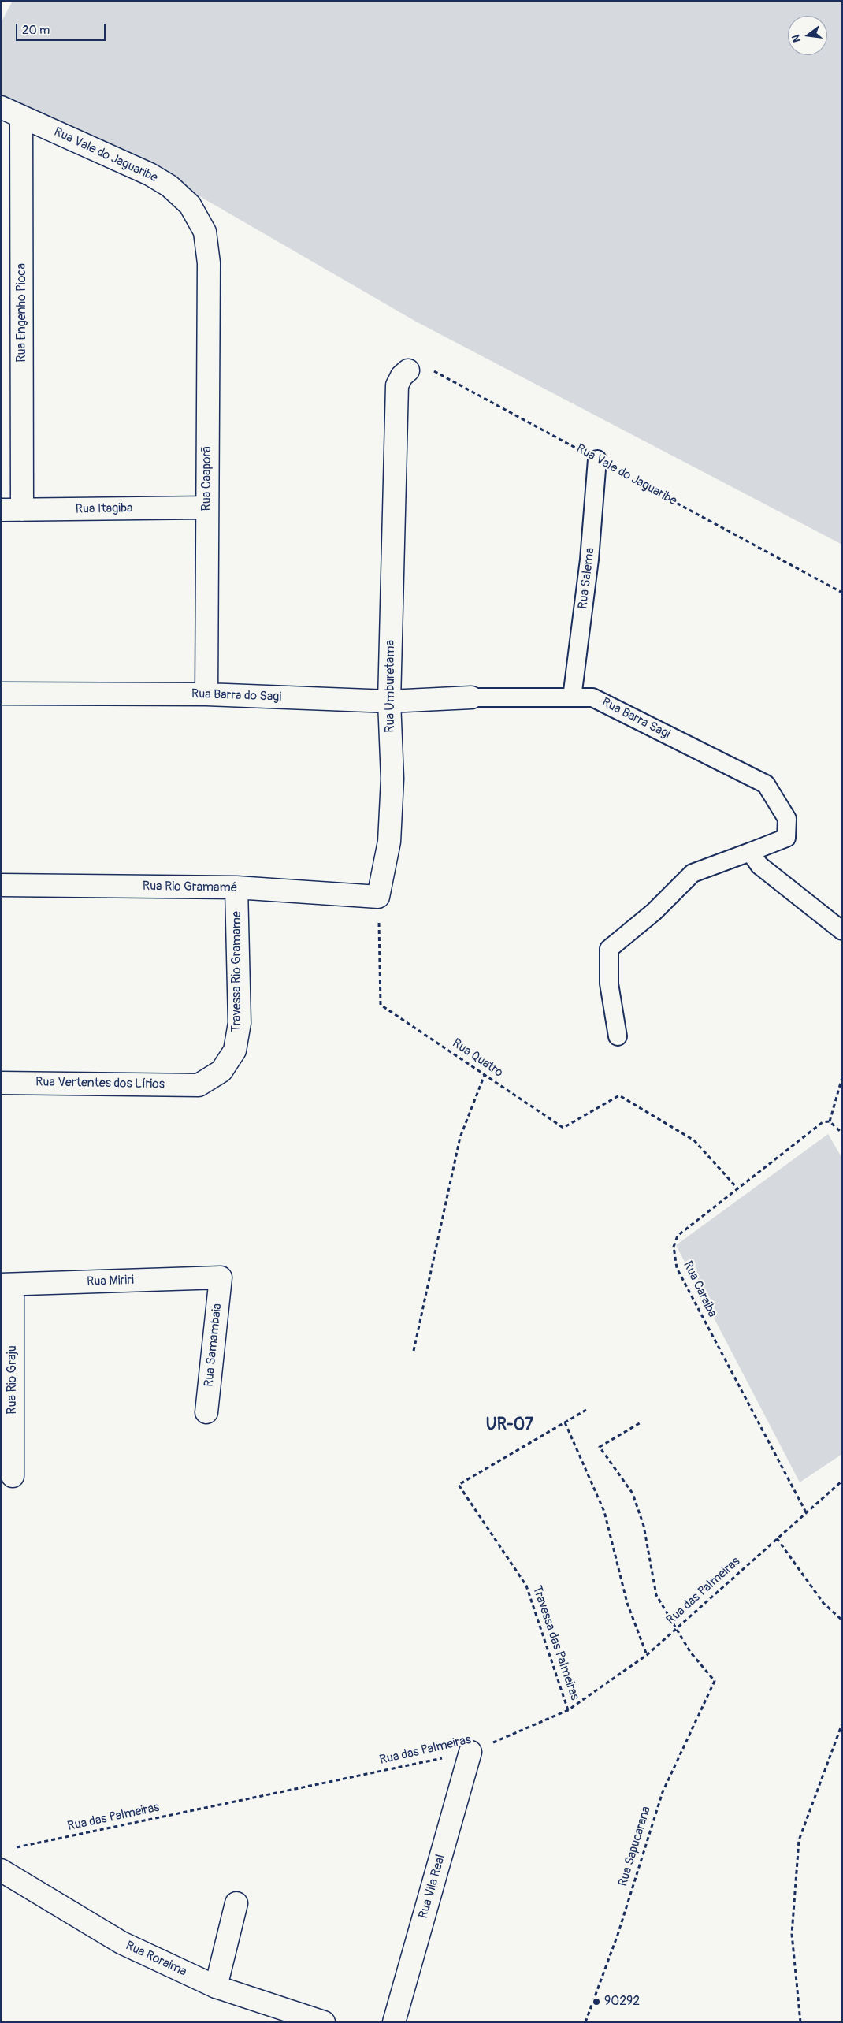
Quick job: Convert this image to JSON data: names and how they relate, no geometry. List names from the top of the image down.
{
  "streets": {
    "street": [
      "Rua Vale do Jaguaribe",
      "Rua Engenho Pioca",
      "Rua Caaporã",
      "Rua Itagiba",
      "Rua Umburetama",
      "Rua Barra do Sagi",
      "Rua Rio Gramamé",
      "Travessa Rio Gramame",
      "Rua Vertentes dos Lírios",
      "Rua Miriri",
      "Rua Samambaia",
      "Rua Rio Graju",
      "Rua Vila Real",
      "Rua Roraima"
    ],
    "lane": ["Rua Salema", "Rua Barra Sagi"],
    "path": [
      "Rua Quatro",
      "Rua Caraiba",
      "Rua das Palmeiras",
      "Travessa das Palmeiras",
      "Rua Sapucarana"
    ]
  },
  "crossings": [
    ["Rua Vale do Jaguaribe", "Rua Engenho Pioca"],
    ["Rua Vale do Jaguaribe", "Rua Caaporã"],
    ["Rua Vale do Jaguaribe", "Rua Salema"],
    ["Rua Vale do Jaguaribe", "Rua Umburetama"],
    ["Rua Engenho Pioca", "Rua Itagiba"],
    ["Rua Caaporã", "Rua Itagiba"],
    ["Rua Caaporã", "Rua Barra do Sagi"],
    ["Rua Salema", "Rua Barra Sagi"],
    ["Rua Umburetama", "Rua Barra do Sagi"],
    ["Rua Umburetama", "Rua Rio Gramamé"],
    ["Rua Umburetama", "Rua Quatro"],
    ["Rua Barra do Sagi", "Rua Barra Sagi"],
    ["Rua Rio Gramamé", "Travessa Rio Gramame"],
    ["Rua Rio Gramamé", "Rua Quatro"],
    ["Travessa Rio Gramame", "Rua Vertentes dos Lírios"],
    ["Rua Quatro", "Rua Caraiba"],
    ["Rua Miriri", "Rua Samambaia"],
    ["Rua Miriri", "Rua Rio Graju"],
    ["Rua Caraiba", "Rua das Palmeiras"],
    ["Rua das Palmeiras", "Travessa das Palmeiras"],
    ["Rua das Palmeiras", "Rua Sapucarana"],
    ["Rua das Palmeiras", "Rua Vila Real"]
  ],
  "districts": ["UR-07"],
  "places": ["90292"],
  "scale_bar": "20 m",
  "north": "left"
}
